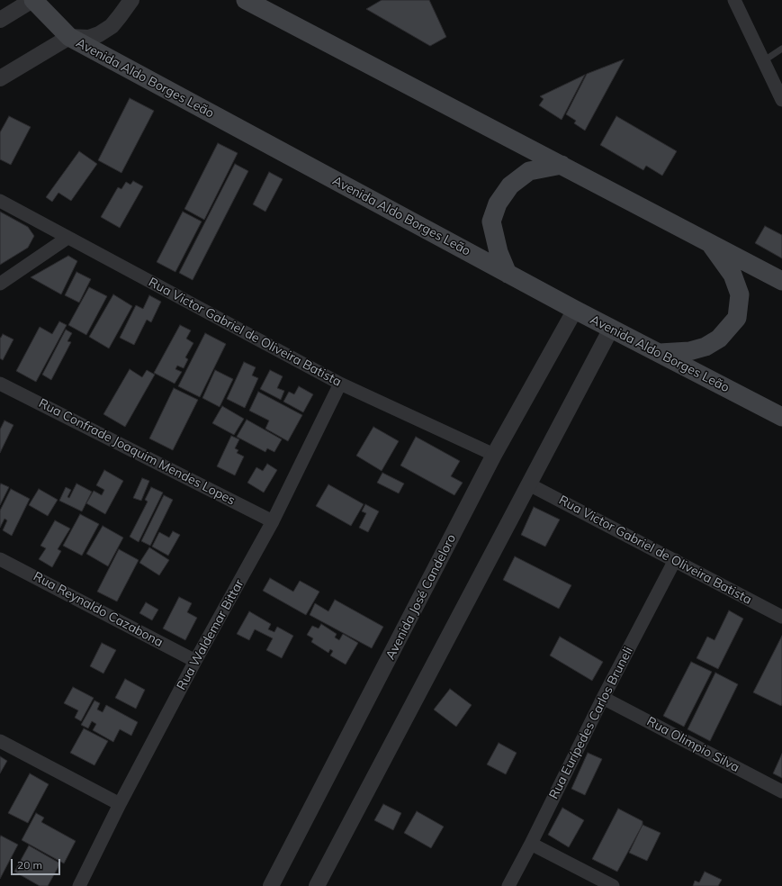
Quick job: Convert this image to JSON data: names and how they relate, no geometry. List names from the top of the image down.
{
  "streets": {
    "main road": ["Avenida Aldo Borges Leão"],
    "street": [
      "Rua Victor Gabriel de Oliveira Batista",
      "Rua Confrade Joaquim Mendes Lopes",
      "Avenida José Candeloro",
      "Rua Reynaldo Cazabona",
      "Rua Waldemar Bittar",
      "Rua Eurípedes Carlos Bruneli",
      "Rua Olimpio Silva"
    ]
  },
  "crossings": [
    ["Avenida Aldo Borges Leão", "Avenida José Candeloro"],
    ["Rua Victor Gabriel de Oliveira Batista", "Avenida José Candeloro"],
    ["Rua Victor Gabriel de Oliveira Batista", "Rua Waldemar Bittar"],
    ["Rua Victor Gabriel de Oliveira Batista", "Rua Eurípedes Carlos Bruneli"],
    ["Rua Confrade Joaquim Mendes Lopes", "Rua Waldemar Bittar"],
    ["Rua Reynaldo Cazabona", "Rua Waldemar Bittar"],
    ["Rua Eurípedes Carlos Bruneli", "Rua Olimpio Silva"]
  ],
  "scale_bar": "20 m"
}
